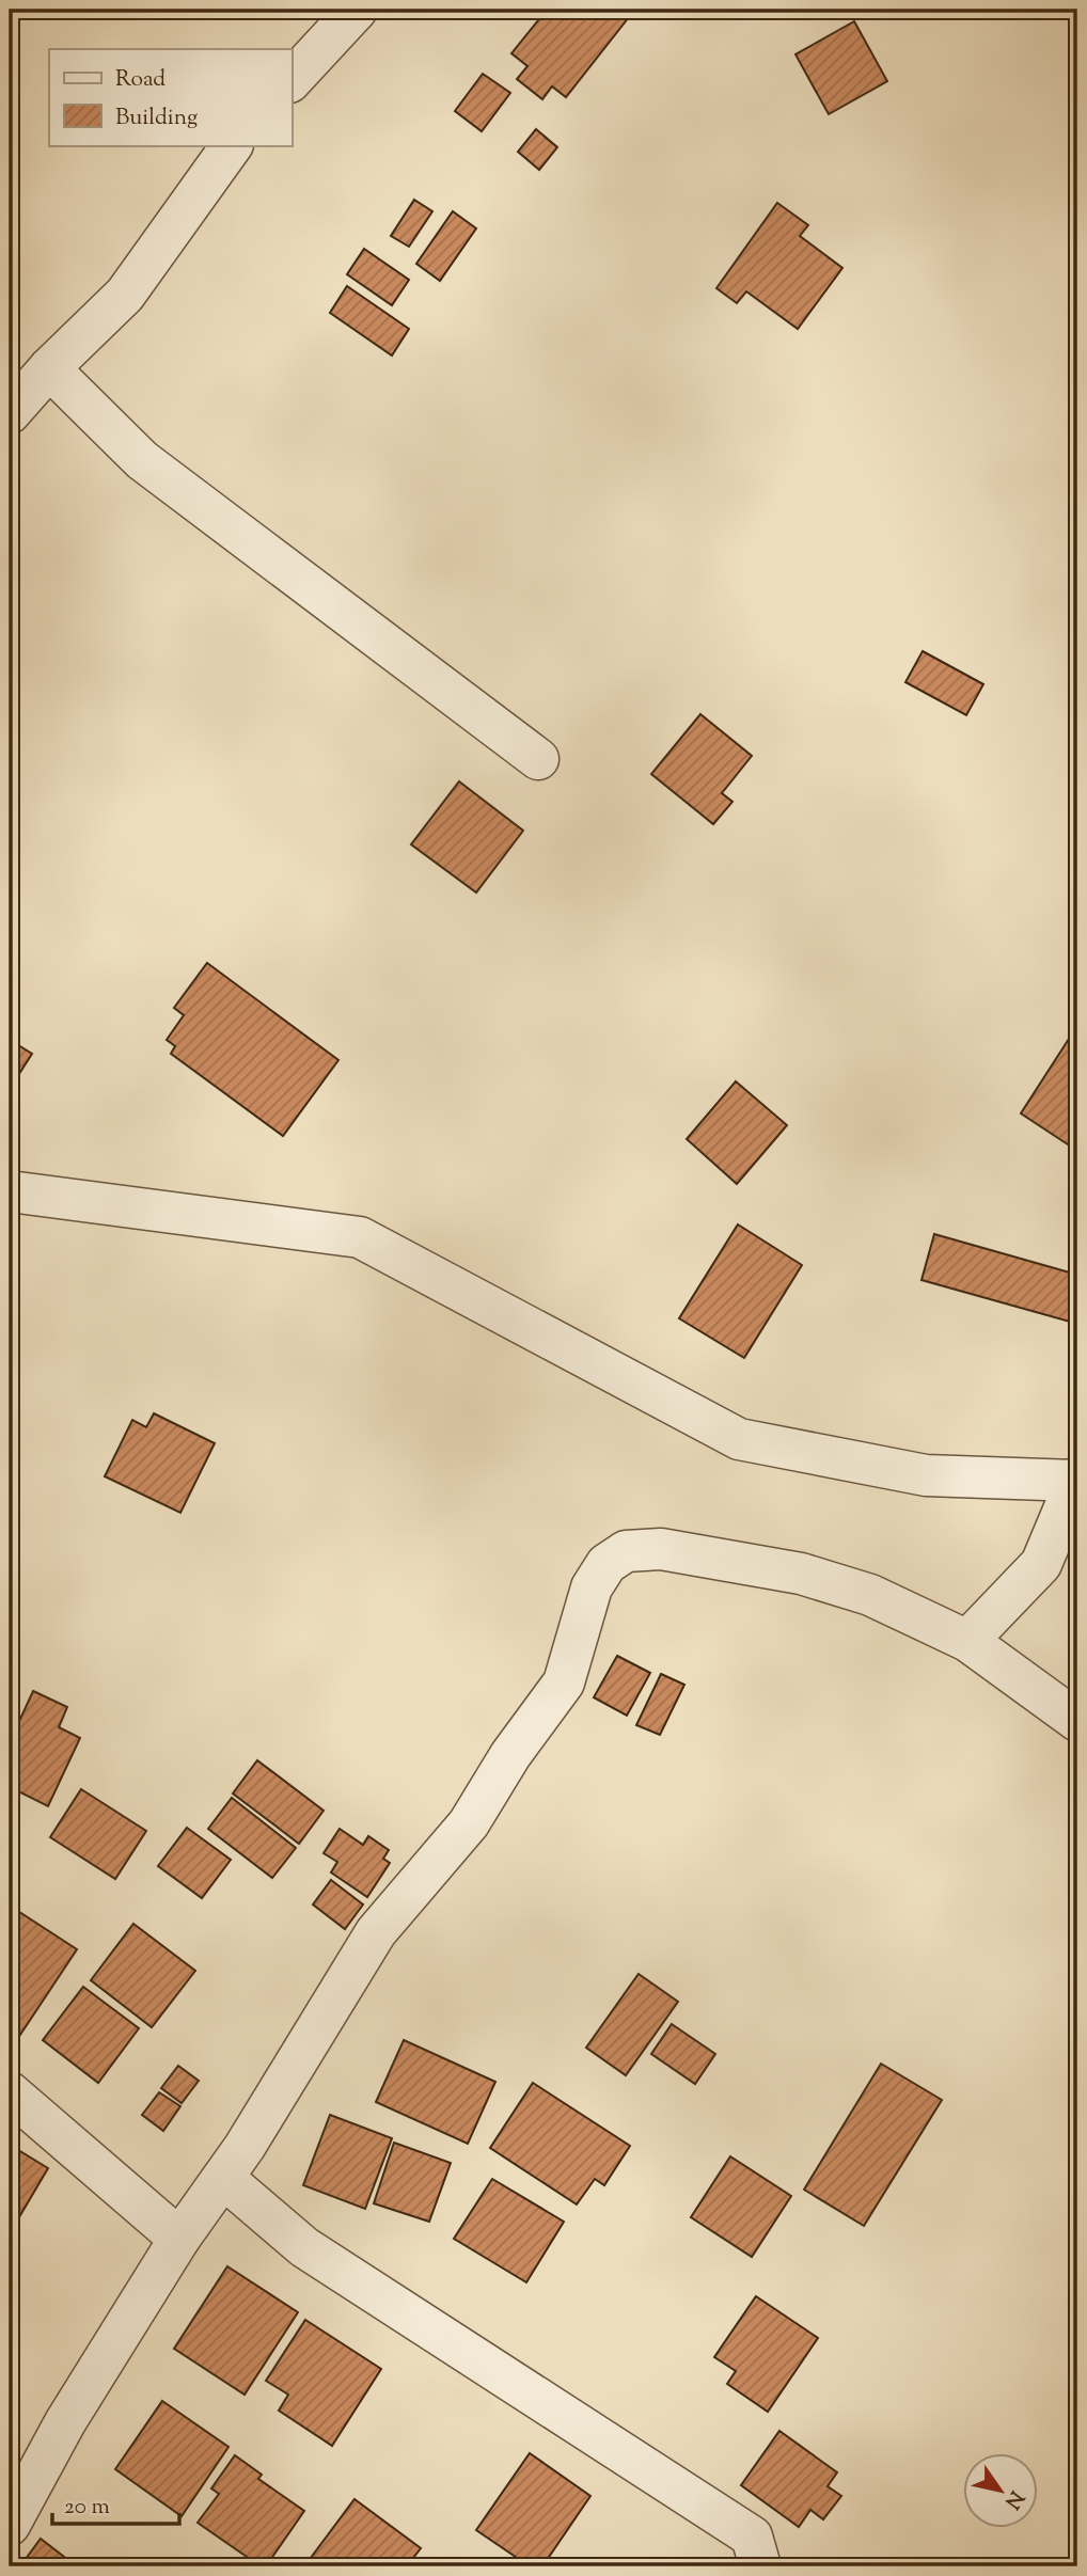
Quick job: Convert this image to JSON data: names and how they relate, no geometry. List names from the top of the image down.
{
  "legend": ["Road", "Building"],
  "scale_bar": "20 m",
  "north": "bottom right"
}
